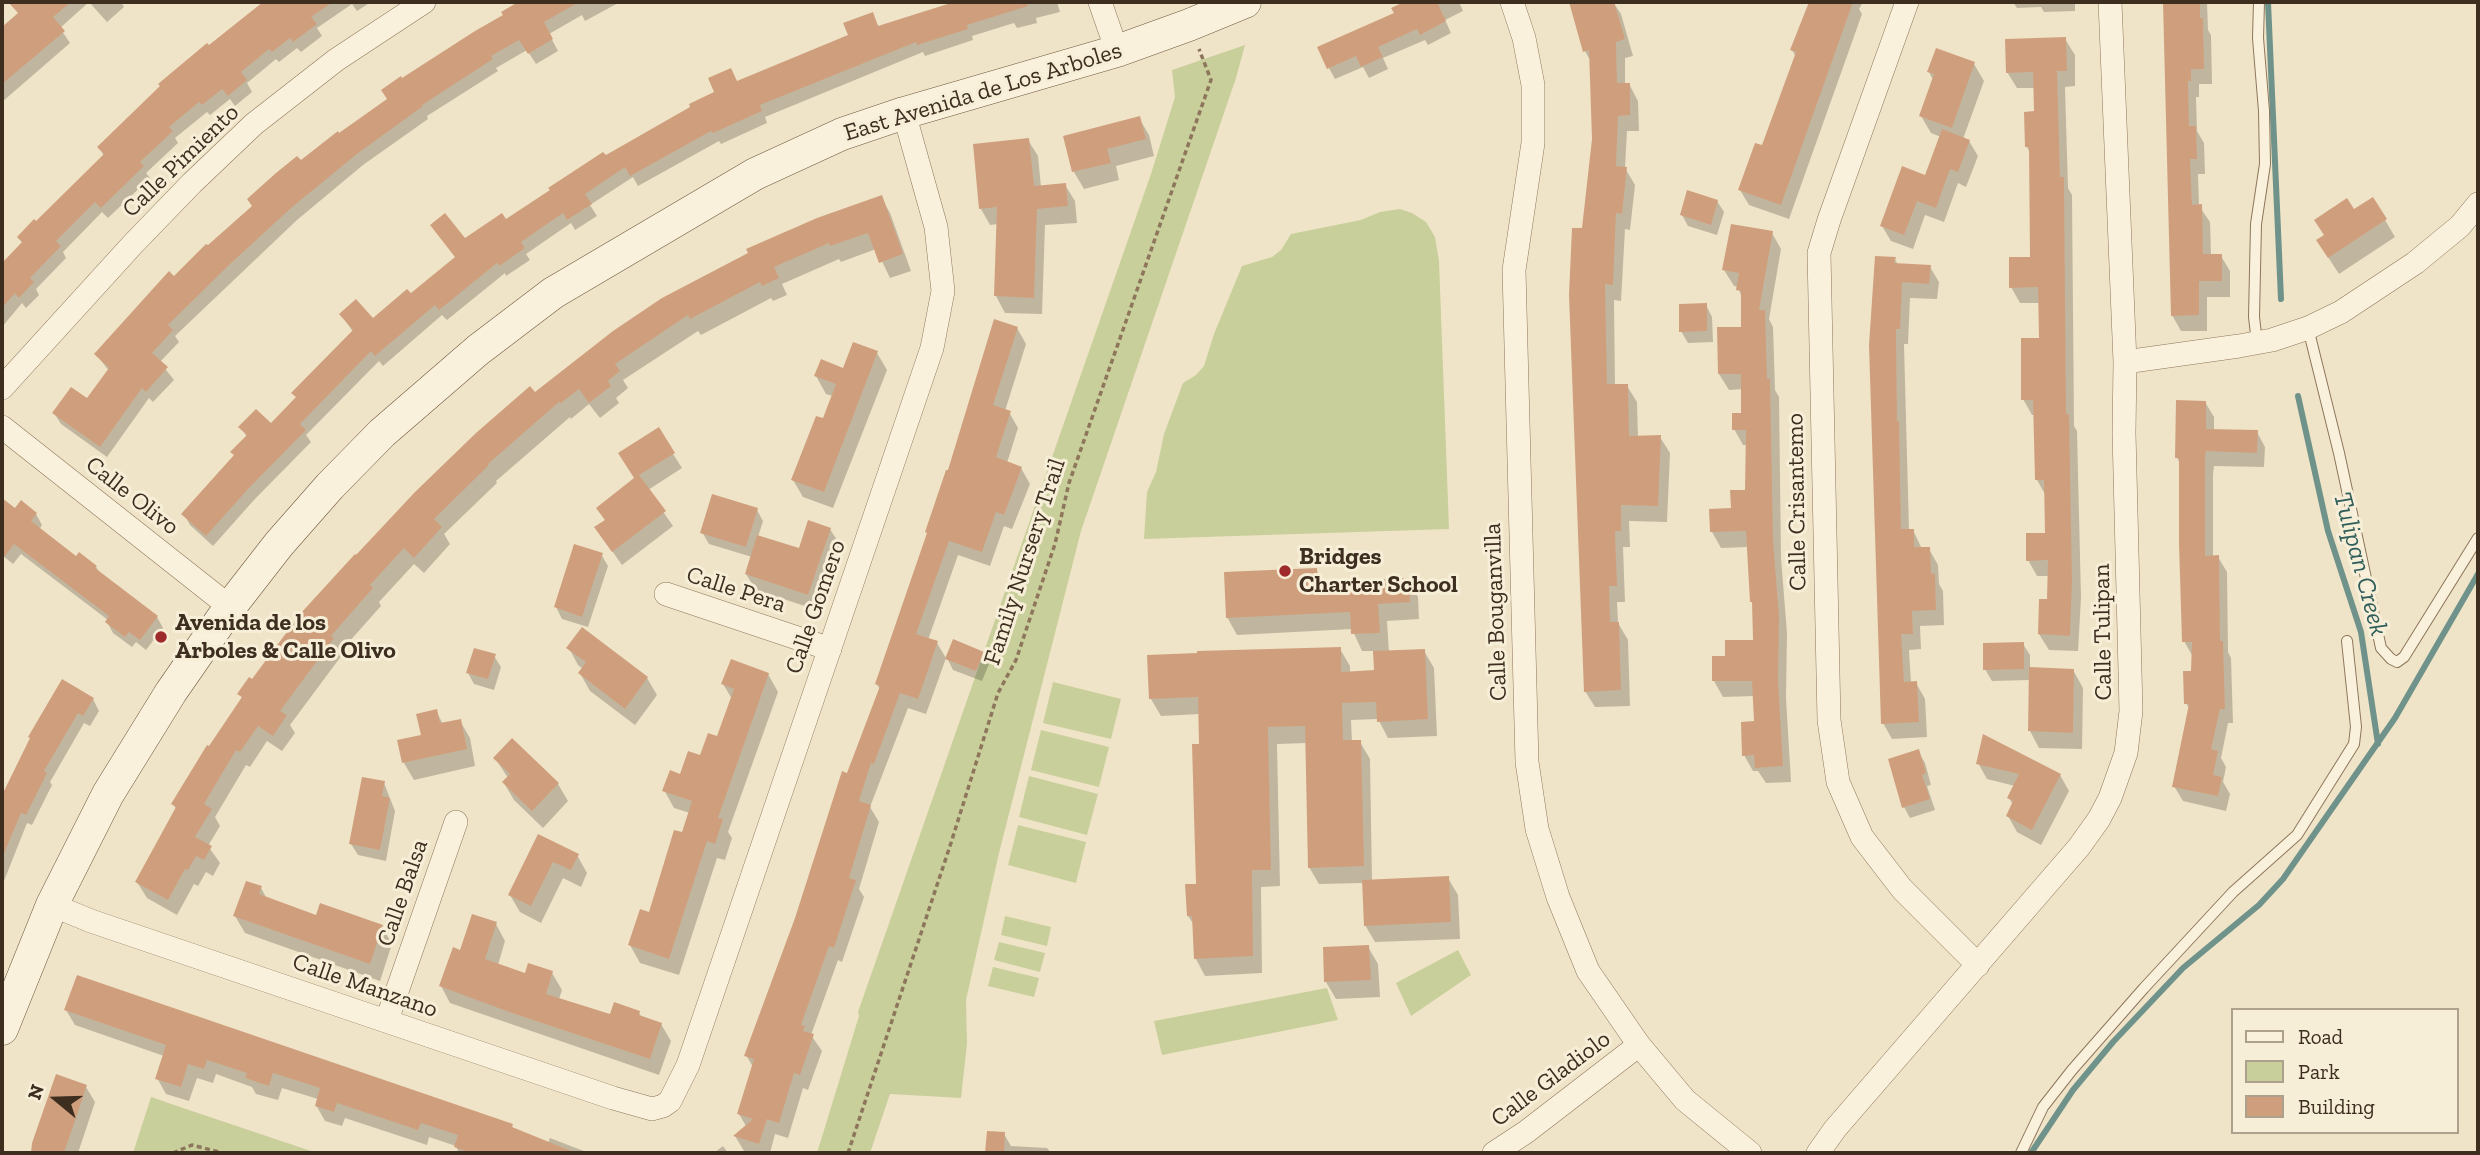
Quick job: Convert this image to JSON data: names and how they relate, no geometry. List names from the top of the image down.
{
  "streets": {
    "main road": ["East Avenida de Los Arboles"],
    "street": [
      "Calle Pimiento",
      "Calle Olivo",
      "Calle Crisantemo",
      "Calle Pera",
      "Calle Gomero",
      "Calle Bouganvilla",
      "Calle Tulipan",
      "Calle Balsa",
      "Calle Manzano",
      "Calle Gladiolo"
    ],
    "path": ["Family Nursery Trail"]
  },
  "crossings": [
    ["East Avenida de Los Arboles", "Calle Olivo"],
    ["East Avenida de Los Arboles", "Family Nursery Trail"],
    ["East Avenida de Los Arboles", "Calle Gomero"],
    ["East Avenida de Los Arboles", "Calle Manzano"],
    ["Calle Crisantemo", "Calle Tulipan"],
    ["Calle Pera", "Calle Gomero"],
    ["Calle Gomero", "Calle Manzano"],
    ["Calle Bouganvilla", "Calle Gladiolo"],
    ["Calle Balsa", "Calle Manzano"]
  ],
  "water": ["Tulipan Creek"],
  "places": ["Bridges Charter School", "Avenida de los Arboles & Calle Olivo"],
  "legend": ["Road", "Park", "Building"],
  "north": "left"
}
